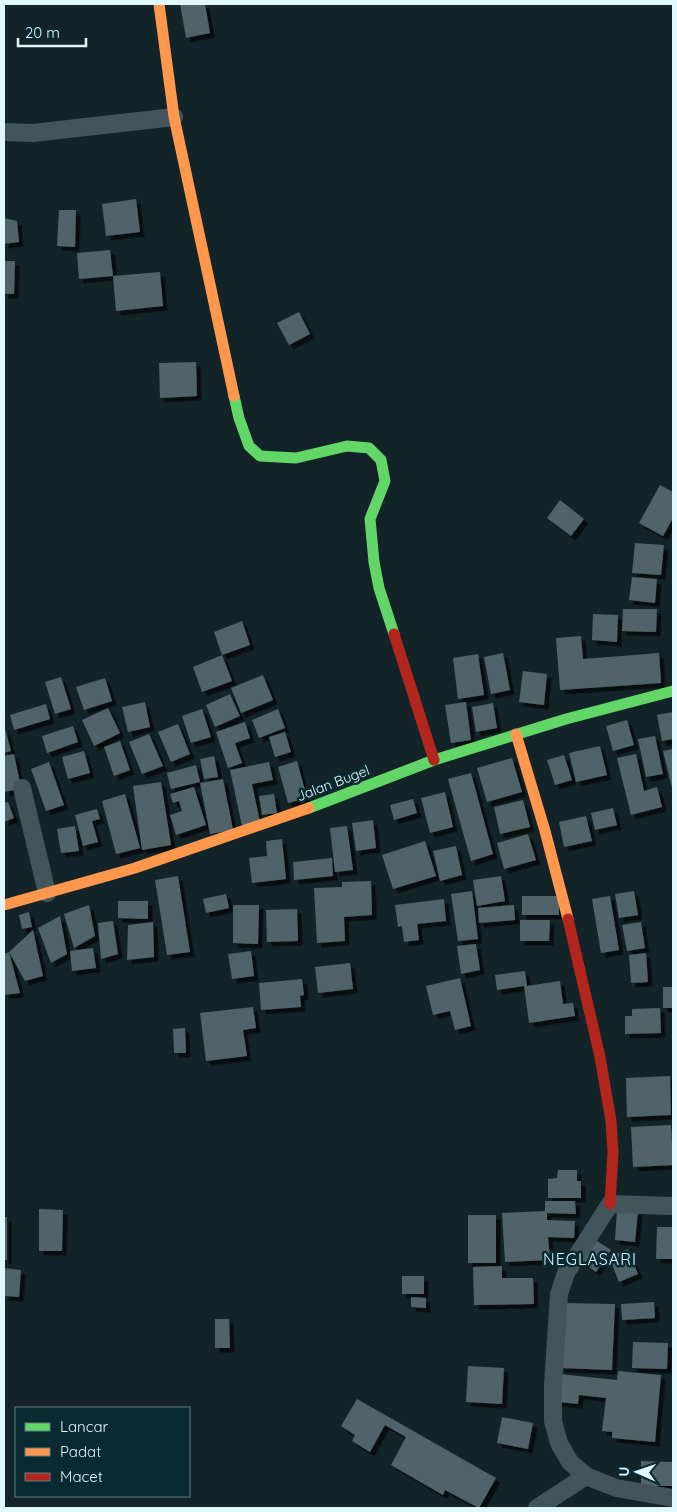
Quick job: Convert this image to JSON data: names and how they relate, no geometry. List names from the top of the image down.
{
  "streets": {
    "street": ["Jalan Bugel"]
  },
  "districts": ["NEGLASARI"],
  "legend": ["Lancar", "Padat", "Macet"],
  "scale_bar": "20 m",
  "north": "left"
}
